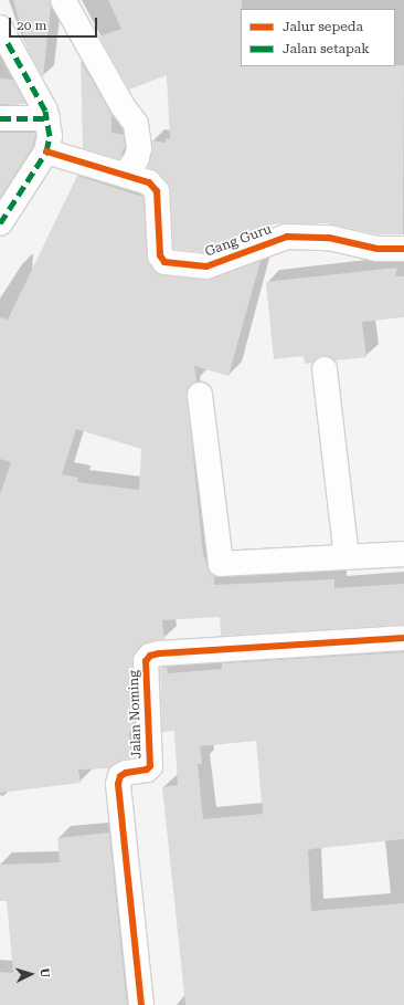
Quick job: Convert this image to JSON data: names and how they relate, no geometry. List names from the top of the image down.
{
  "streets": {
    "street": ["Gang Guru", "Jalan Noming"]
  },
  "legend": ["Jalur sepeda", "Jalan setapak"],
  "scale_bar": "20 m",
  "north": "right"
}
